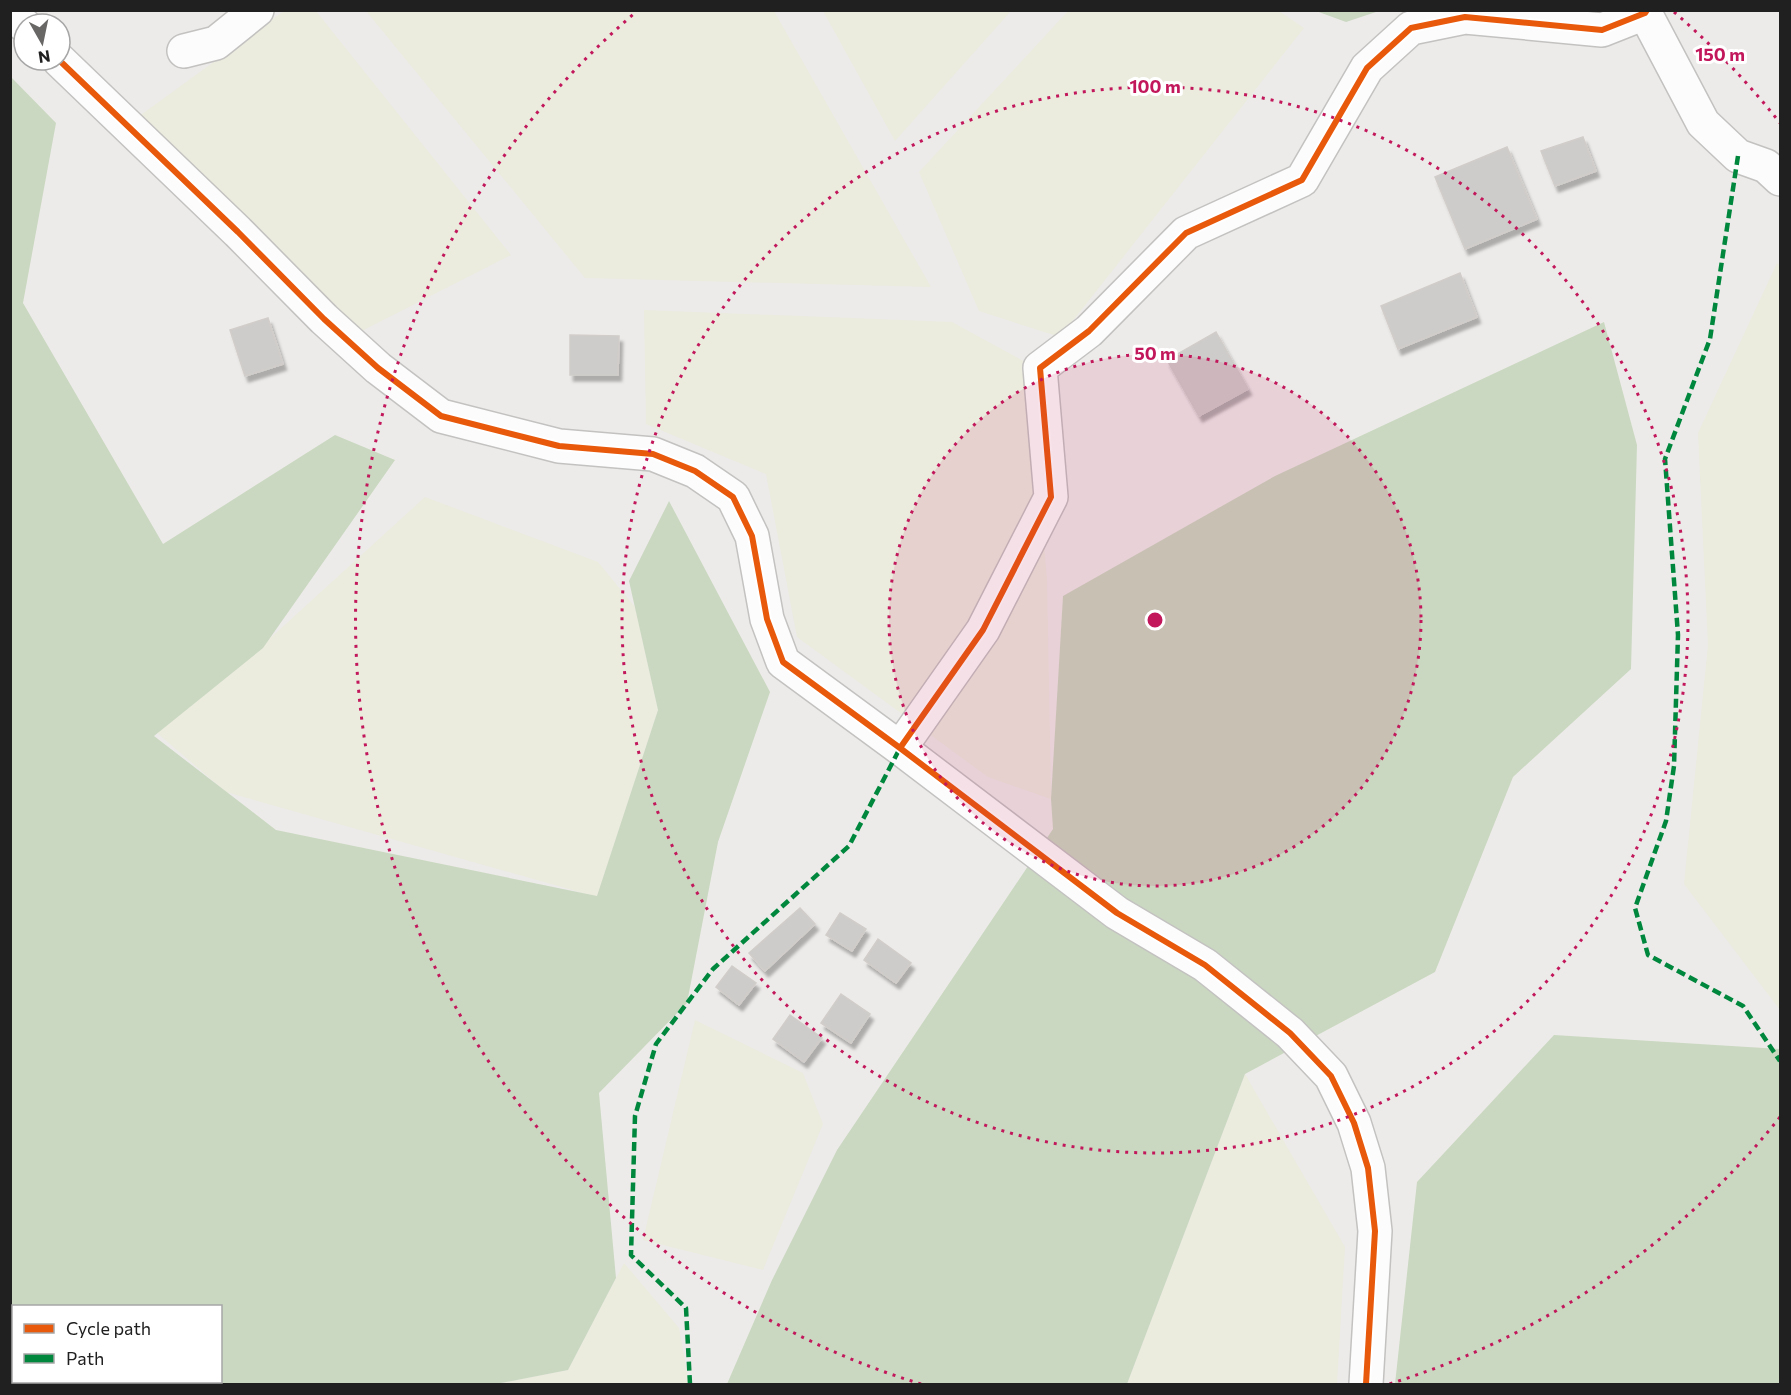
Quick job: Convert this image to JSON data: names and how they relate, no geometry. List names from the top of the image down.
{
  "legend": ["Cycle path", "Path"],
  "north": "bottom",
  "rings": ["150 m", "100 m", "50 m"]
}
